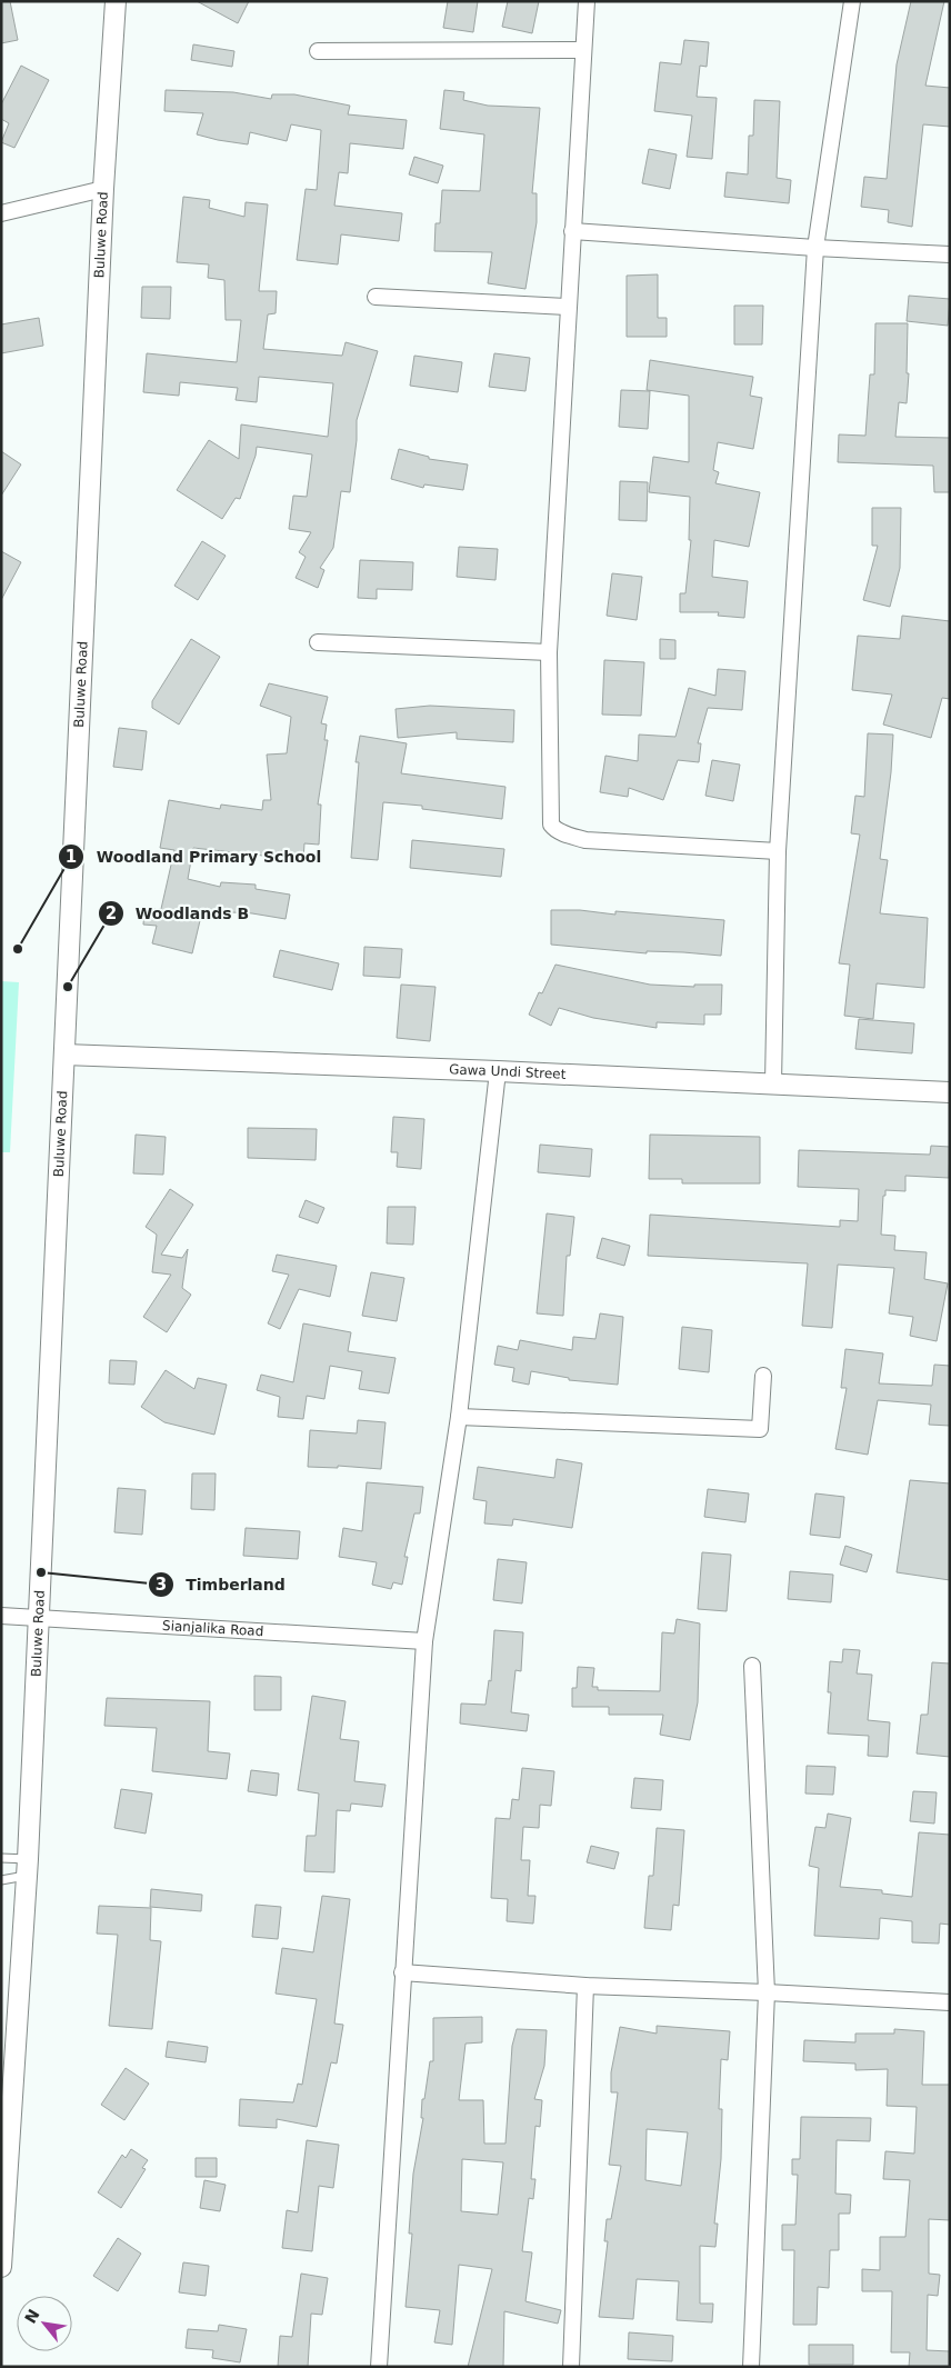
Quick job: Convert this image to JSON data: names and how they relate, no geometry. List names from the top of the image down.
{
  "streets": {
    "street": ["Buluwe Road", "Gawa Undi Street", "Sianjalika Road"]
  },
  "crossings": [
    ["Buluwe Road", "Gawa Undi Street"],
    ["Buluwe Road", "Sianjalika Road"]
  ],
  "places": ["Woodland Primary School", "Woodlands B", "Timberland"],
  "north": "top left"
}
